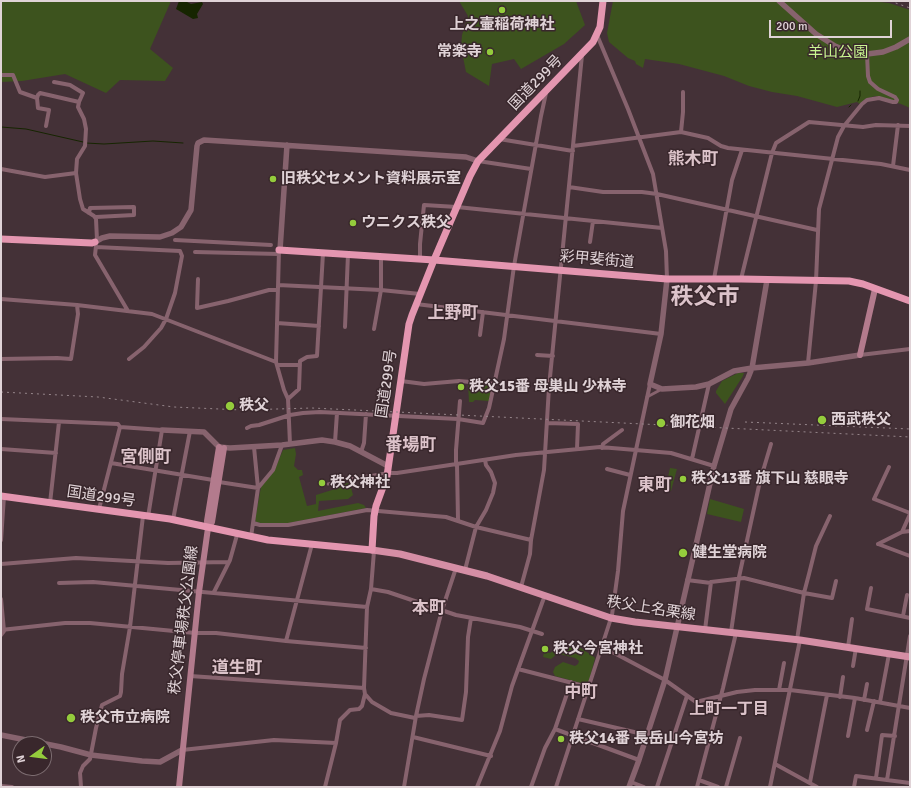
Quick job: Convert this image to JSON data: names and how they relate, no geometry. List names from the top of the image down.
{
  "streets": {
    "highway": ["国道299号", "彩甲斐街道"],
    "main road": ["秩父上名栗線", "秩父停車場秩父公園線"]
  },
  "crossings": [
    ["国道299号", "彩甲斐街道"],
    ["国道299号", "秩父上名栗線"],
    ["国道299号", "秩父停車場秩父公園線"]
  ],
  "districts": [
    "熊木町",
    "秩父市",
    "上野町",
    "番場町",
    "宮側町",
    "東町",
    "本町",
    "道生町",
    "中町",
    "上町一丁目"
  ],
  "parks": ["羊山公園"],
  "places": [
    "上之壷稲荷神社",
    "常楽寺",
    "旧秩父セメント資料展示室",
    "ウニクス秩父",
    "秩父15番 母巣山 少林寺",
    "秩父",
    "西武秩父",
    "御花畑",
    "秩父13番 旗下山 慈眼寺",
    "秩父神社",
    "健生堂病院",
    "秩父今宮神社",
    "秩父市立病院",
    "秩父14番 長岳山今宮坊"
  ],
  "scale_bar": "200 m",
  "north": "left"
}
